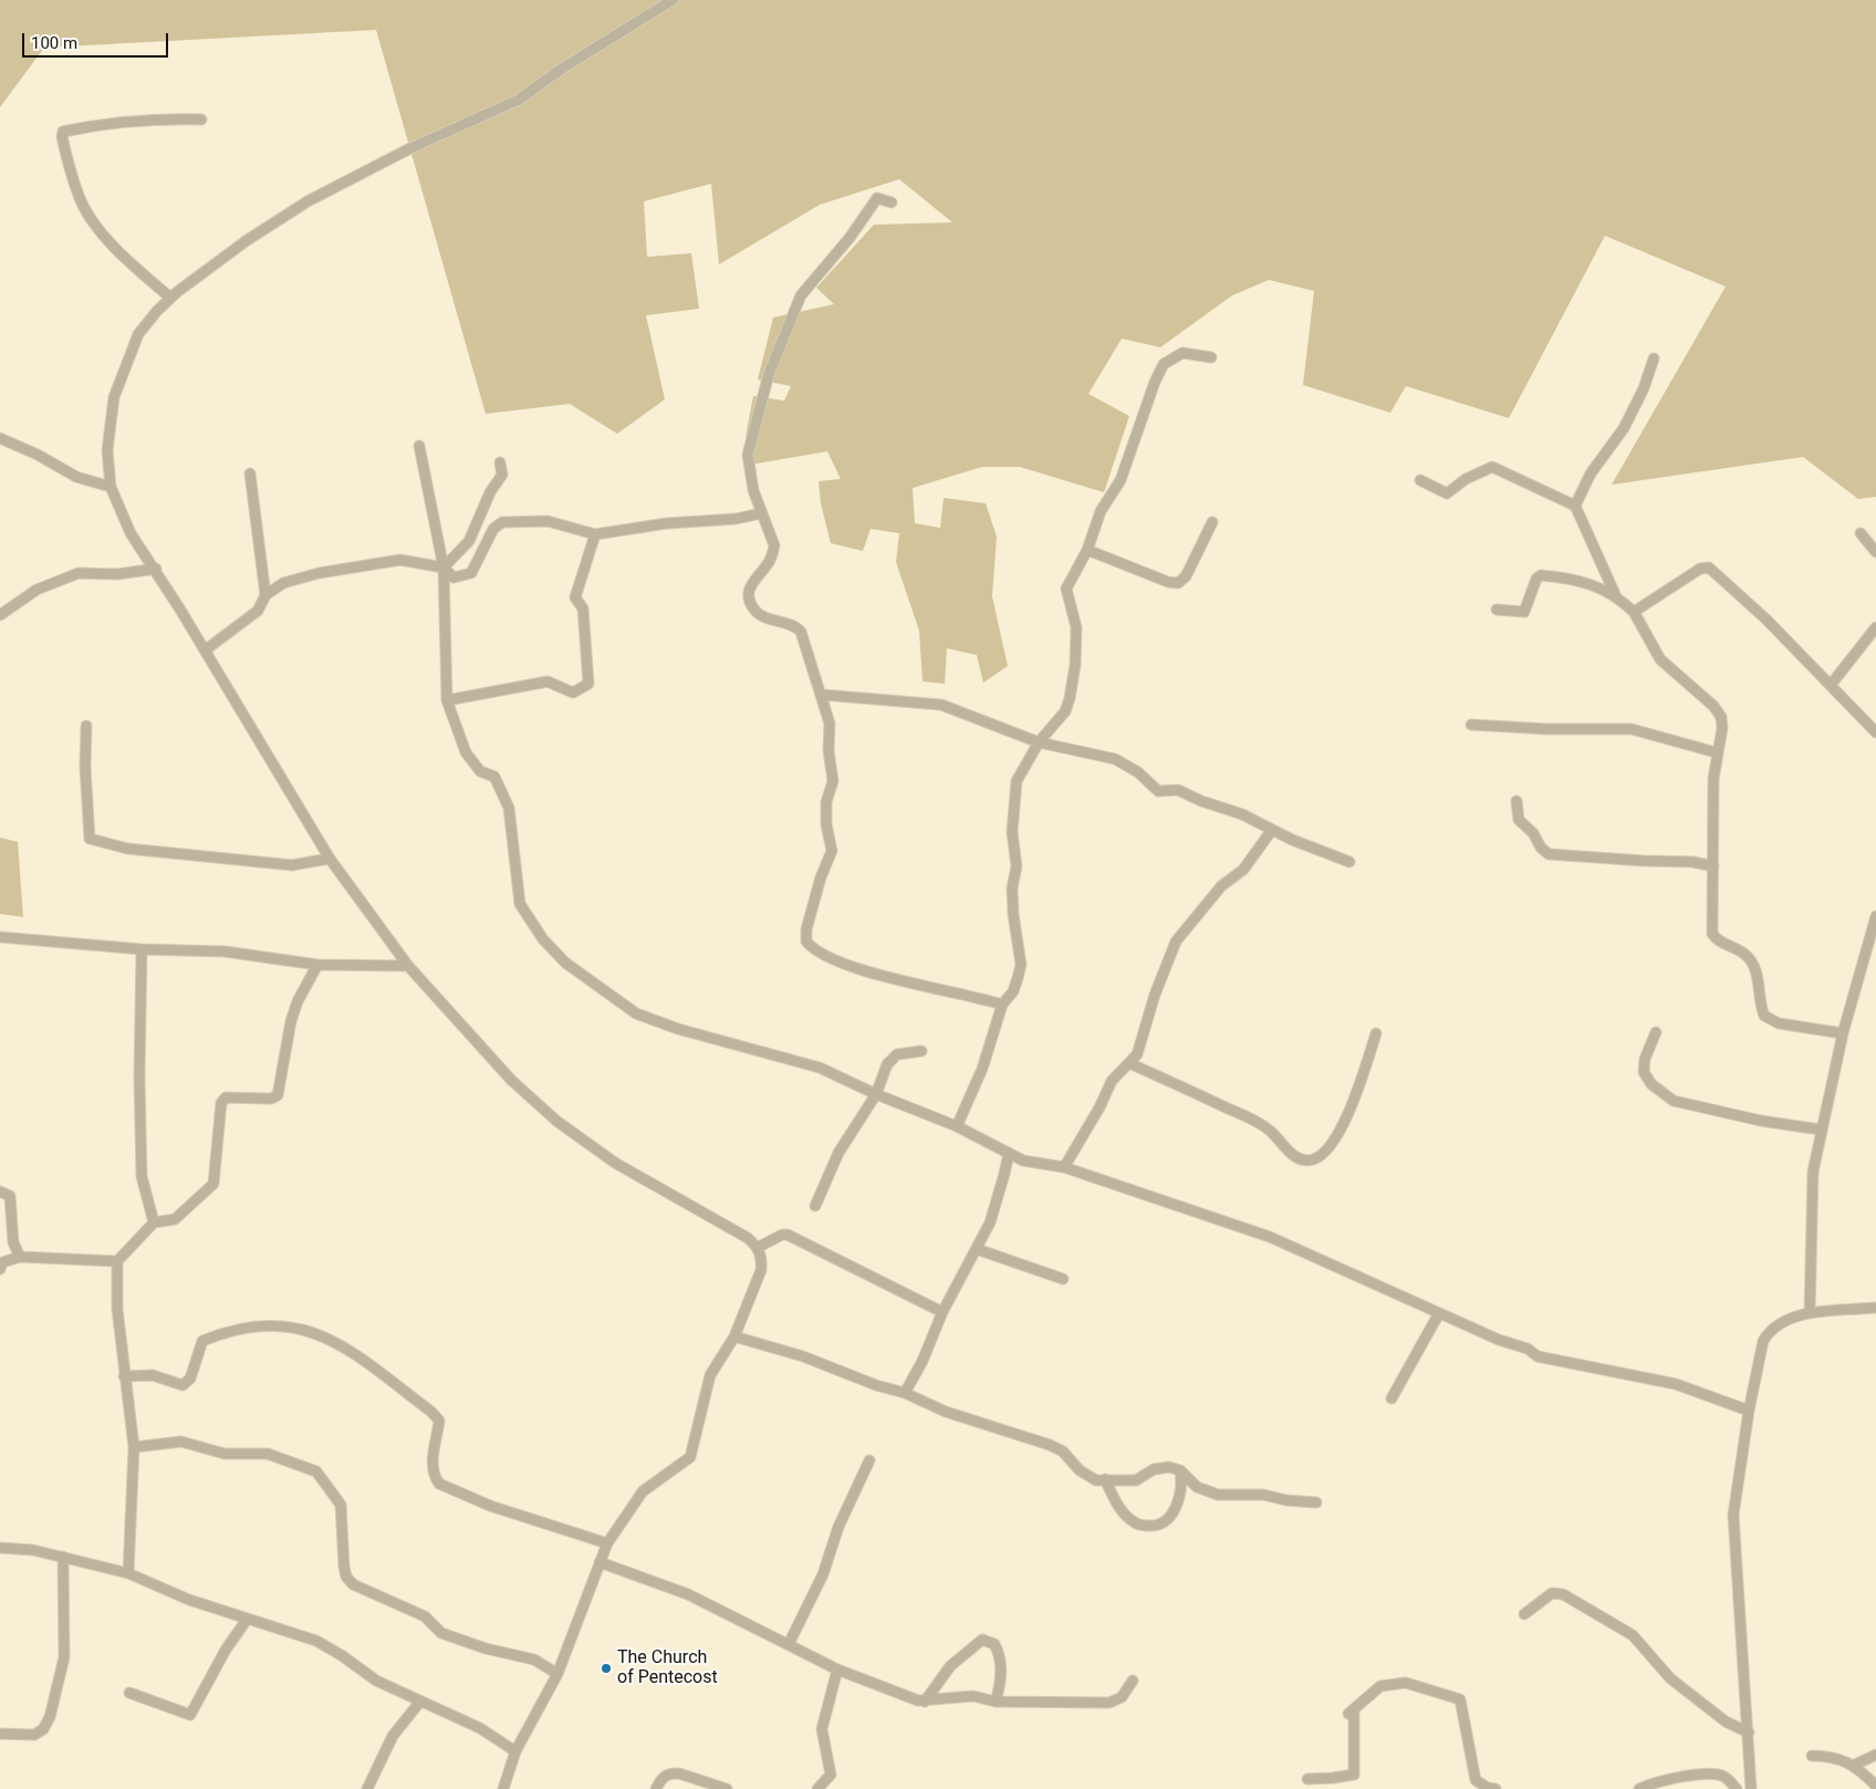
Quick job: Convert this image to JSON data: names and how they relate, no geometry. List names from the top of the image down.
{
  "places": ["The Church of Pentecost"],
  "scale_bar": "100 m"
}
